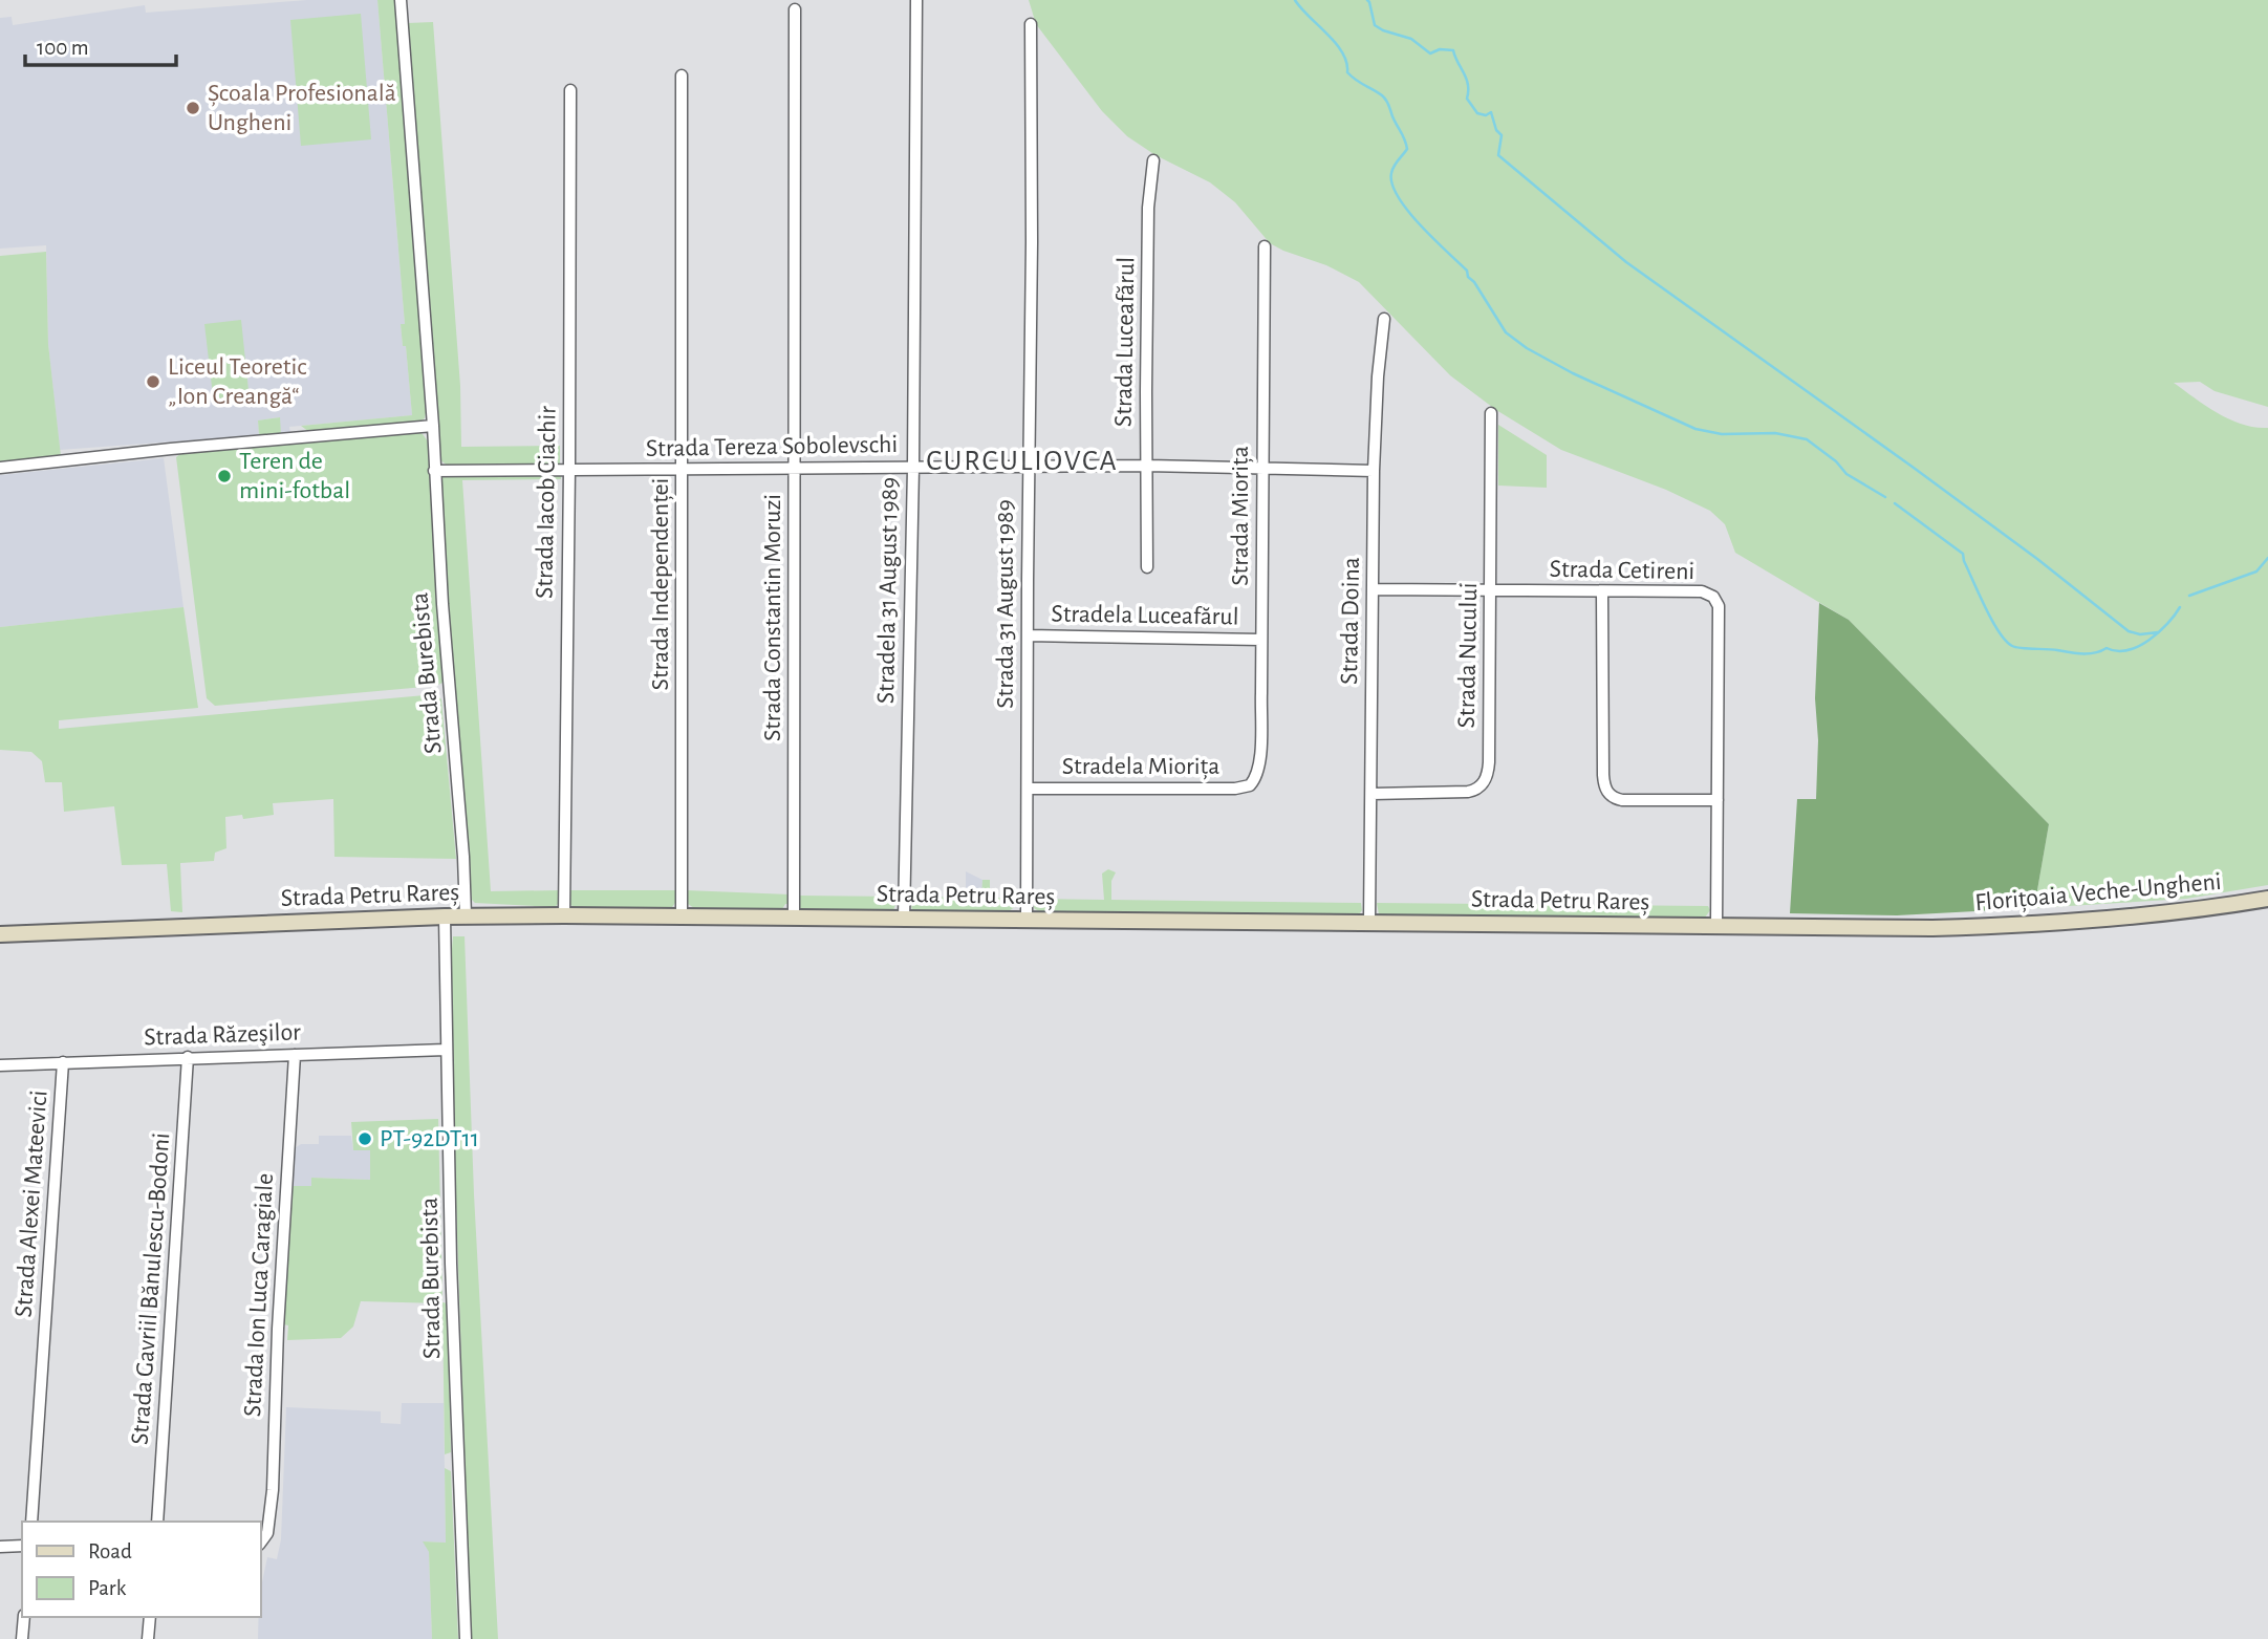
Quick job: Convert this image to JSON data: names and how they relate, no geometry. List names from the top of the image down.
{
  "streets": {
    "main road": ["Florițoaia Veche-Ungheni", "Strada Petru Rareș"],
    "street": [
      "Strada Luceafărul",
      "Strada Tereza Sobolevschi",
      "Strada Iacob Ciachir",
      "Strada Miorița",
      "Strada Cetireni",
      "Strada Independenței",
      "Stradela 31 August 1989",
      "Strada 31 August 1989",
      "Stradela Luceafărul",
      "Strada Constantin Moruzi",
      "Strada Doina",
      "Strada Nucului",
      "Strada Burebista",
      "Stradela Miorița",
      "Strada Răzeşilor",
      "Strada Alexei Mateevici",
      "Strada Gavriil Bănulescu-Bodoni",
      "Strada Ion Luca Caragiale"
    ]
  },
  "crossings": [
    ["Strada Luceafărul", "Strada Tereza Sobolevschi"],
    ["Strada Tereza Sobolevschi", "Strada Iacob Ciachir"],
    ["Strada Tereza Sobolevschi", "Strada Miorița"],
    ["Strada Tereza Sobolevschi", "Strada Independenței"],
    ["Strada Tereza Sobolevschi", "Stradela 31 August 1989"],
    ["Strada Tereza Sobolevschi", "Strada 31 August 1989"],
    ["Strada Tereza Sobolevschi", "Strada Constantin Moruzi"],
    ["Strada Tereza Sobolevschi", "Strada Doina"],
    ["Strada Tereza Sobolevschi", "Strada Burebista"],
    ["Strada Iacob Ciachir", "Strada Petru Rareș"],
    ["Strada Miorița", "Stradela Luceafărul"],
    ["Strada Miorița", "Stradela Miorița"],
    ["Strada Cetireni", "Strada Doina"],
    ["Strada Cetireni", "Strada Nucului"],
    ["Strada Cetireni", "Strada Petru Rareș"],
    ["Strada Independenței", "Strada Petru Rareș"],
    ["Stradela 31 August 1989", "Strada Petru Rareș"],
    ["Strada 31 August 1989", "Stradela Luceafărul"],
    ["Strada 31 August 1989", "Stradela Miorița"],
    ["Strada 31 August 1989", "Strada Petru Rareș"],
    ["Strada Constantin Moruzi", "Strada Petru Rareș"],
    ["Strada Doina", "Strada Nucului"],
    ["Strada Doina", "Strada Petru Rareș"],
    ["Strada Burebista", "Strada Petru Rareș"],
    ["Strada Burebista", "Strada Răzeşilor"],
    ["Florițoaia Veche-Ungheni", "Strada Petru Rareș"],
    ["Strada Răzeşilor", "Strada Alexei Mateevici"],
    ["Strada Răzeşilor", "Strada Gavriil Bănulescu-Bodoni"],
    ["Strada Răzeşilor", "Strada Ion Luca Caragiale"]
  ],
  "districts": ["CURCULIOVCA"],
  "places": [
    "Școala Profesională Ungheni",
    "Liceul Teoretic „Ion Creangă“",
    "Teren de mini-fotbal",
    "PT-92DT11"
  ],
  "legend": ["Road", "Park"],
  "scale_bar": "100 m"
}
